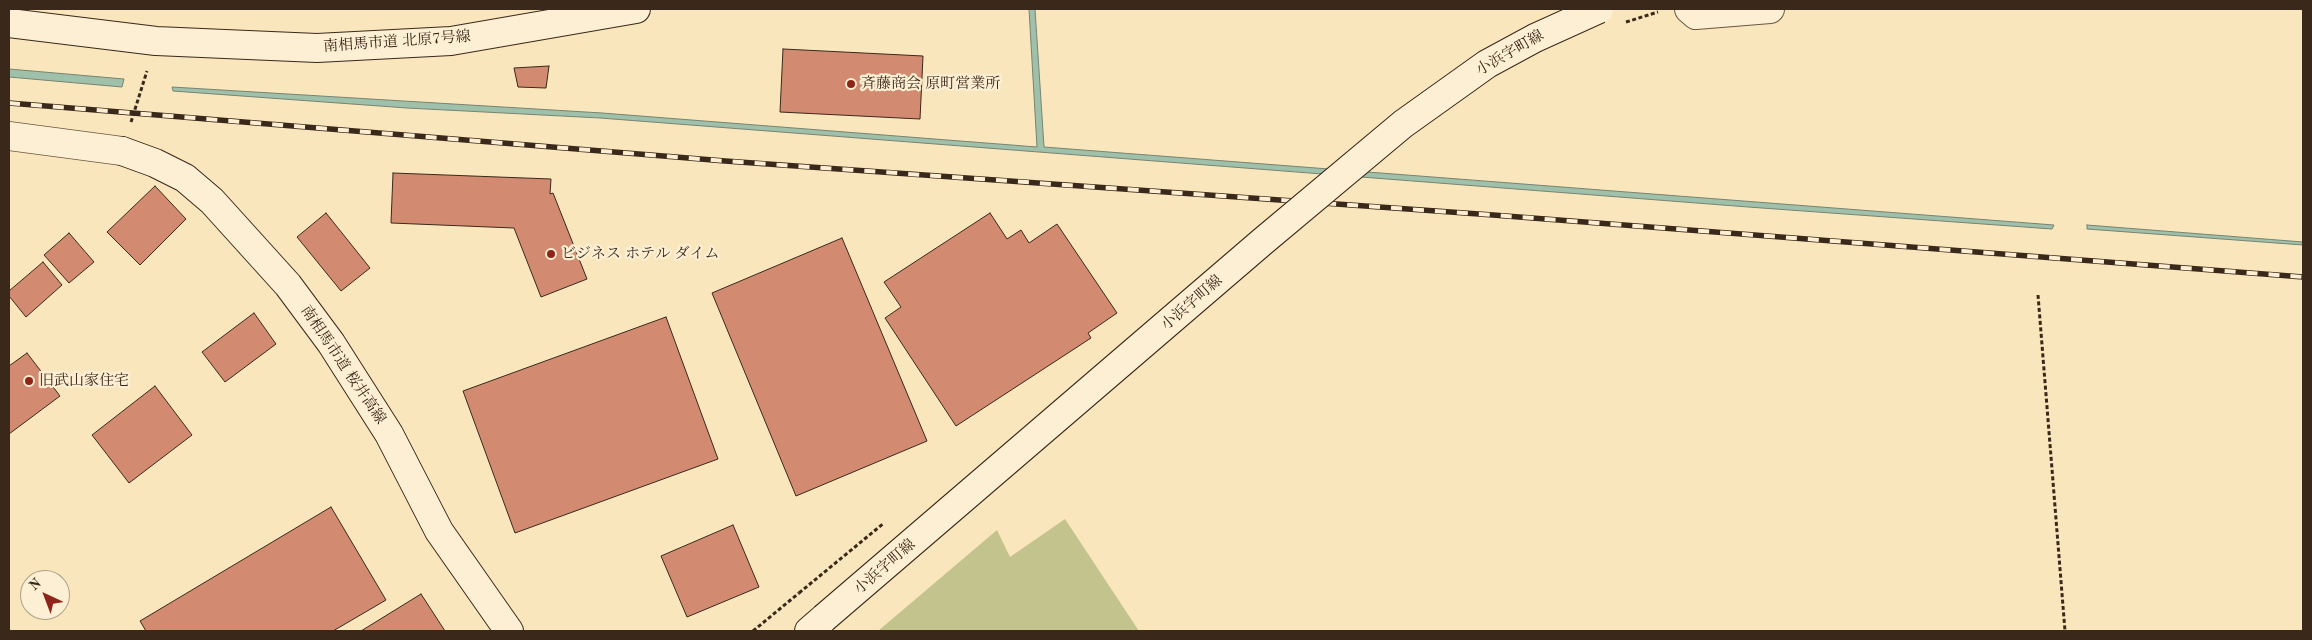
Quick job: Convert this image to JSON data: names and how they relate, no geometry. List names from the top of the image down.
{
  "streets": {
    "street": ["南相馬市道 北原7号線", "小浜字町線", "南相馬市道 桜井高線"]
  },
  "places": ["斉藤商会 原町営業所", "ビジネス ホテル ダイム", "旧武山家住宅"],
  "north": "top left"
}
